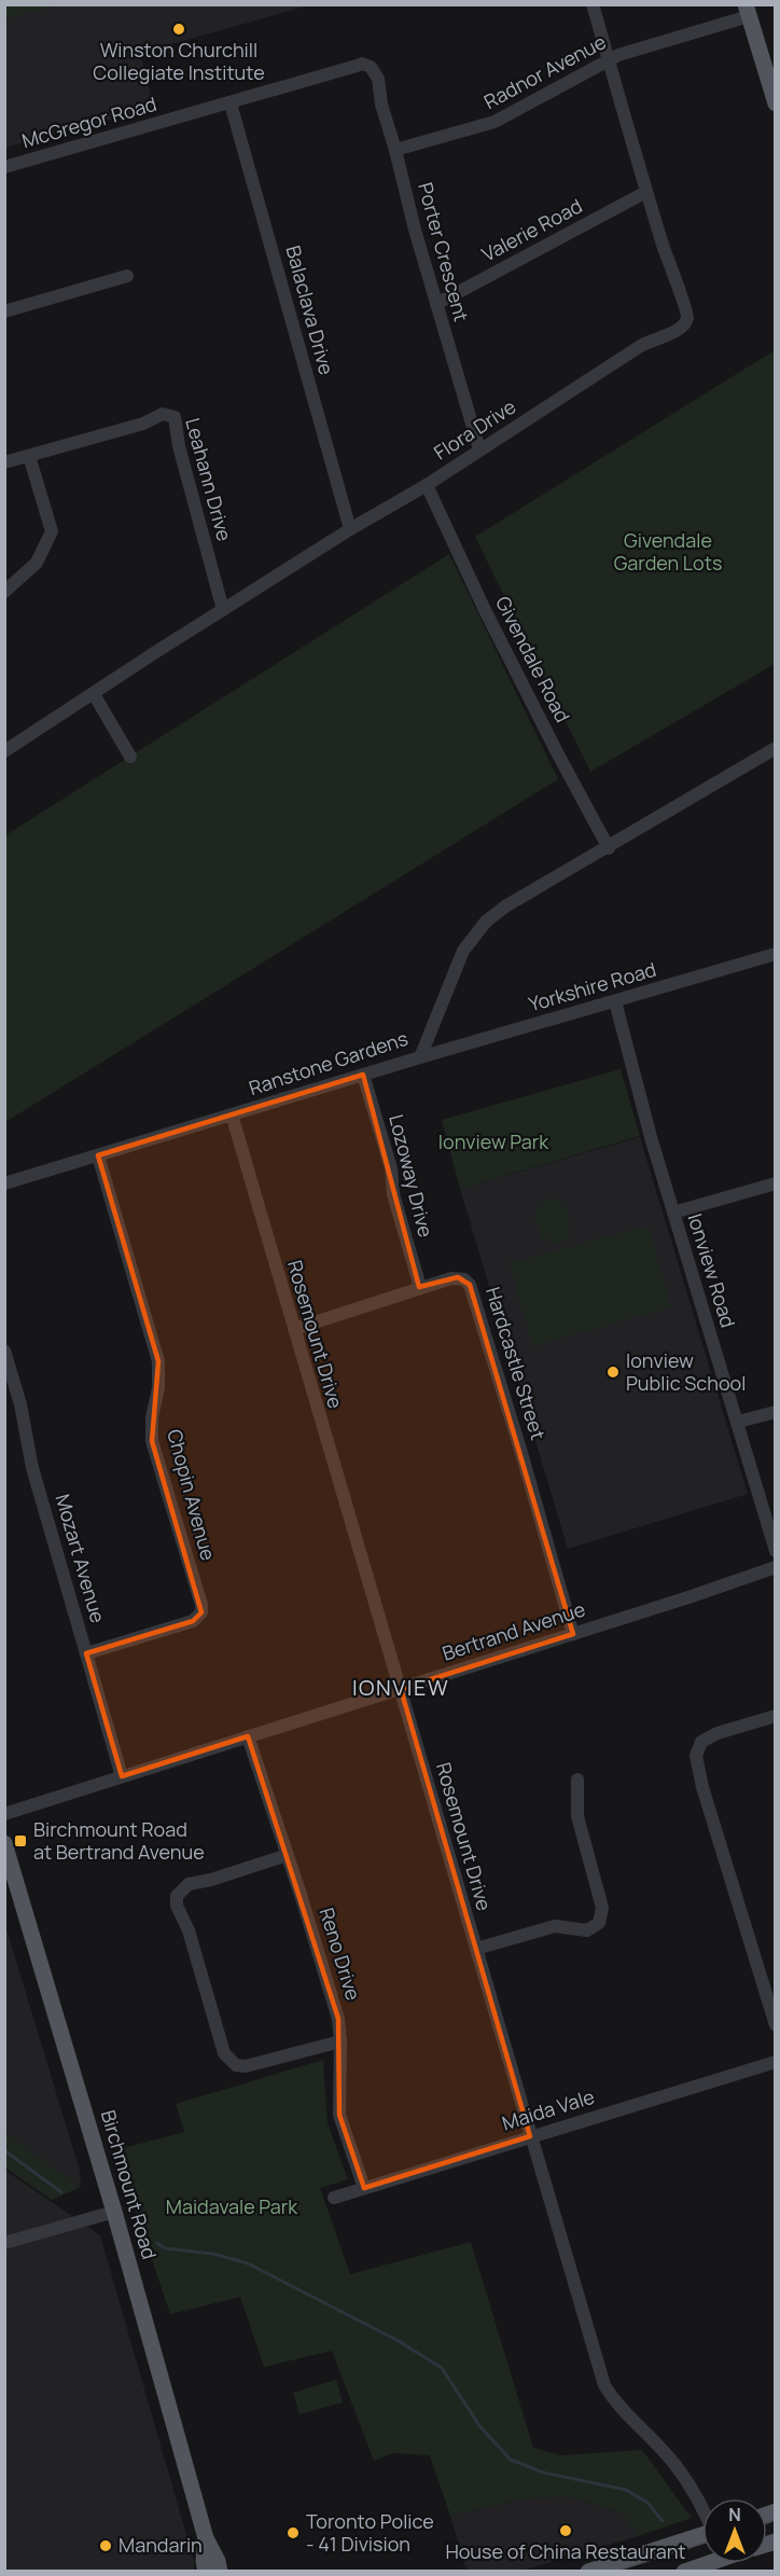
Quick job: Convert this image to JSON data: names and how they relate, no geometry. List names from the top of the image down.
{
  "streets": {
    "main road": ["Birchmount Road"],
    "street": [
      "Radnor Avenue",
      "McGregor Road",
      "Valerie Road",
      "Porter Crescent",
      "Balaclava Drive",
      "Flora Drive",
      "Leahann Drive",
      "Givendale Road",
      "Yorkshire Road",
      "Ranstone Gardens",
      "Lozoway Drive",
      "Ionview Road",
      "Rosemount Drive",
      "Hardcastle Street",
      "Chopin Avenue",
      "Mozart Avenue",
      "Bertrand Avenue",
      "Reno Drive",
      "Maida Vale"
    ]
  },
  "crossings": [
    ["Radnor Avenue", "Porter Crescent"],
    ["Radnor Avenue", "Flora Drive"],
    ["McGregor Road", "Porter Crescent"],
    ["McGregor Road", "Balaclava Drive"],
    ["Valerie Road", "Porter Crescent"],
    ["Valerie Road", "Flora Drive"],
    ["Porter Crescent", "Flora Drive"],
    ["Balaclava Drive", "Flora Drive"],
    ["Flora Drive", "Leahann Drive"],
    ["Flora Drive", "Givendale Road"],
    ["Givendale Road", "Ranstone Gardens"],
    ["Yorkshire Road", "Ranstone Gardens"],
    ["Yorkshire Road", "Ionview Road"],
    ["Ranstone Gardens", "Lozoway Drive"],
    ["Ranstone Gardens", "Rosemount Drive"],
    ["Ranstone Gardens", "Chopin Avenue"],
    ["Lozoway Drive", "Hardcastle Street"],
    ["Rosemount Drive", "Hardcastle Street"],
    ["Rosemount Drive", "Bertrand Avenue"],
    ["Rosemount Drive", "Maida Vale"],
    ["Hardcastle Street", "Bertrand Avenue"],
    ["Chopin Avenue", "Mozart Avenue"],
    ["Mozart Avenue", "Bertrand Avenue"],
    ["Bertrand Avenue", "Reno Drive"],
    ["Reno Drive", "Maida Vale"]
  ],
  "districts": ["IONVIEW"],
  "parks": ["Givendale Garden Lots", "Ionview Park", "Maidavale Park"],
  "places": {
    "other": [
      "Winston Churchill Collegiate Institute",
      "Ionview Public School",
      "House of China Restaurant",
      "Toronto Police - 41 Division",
      "Mandarin"
    ],
    "transit": ["Birchmount Road at Bertrand Avenue"]
  },
  "north": "top"
}
